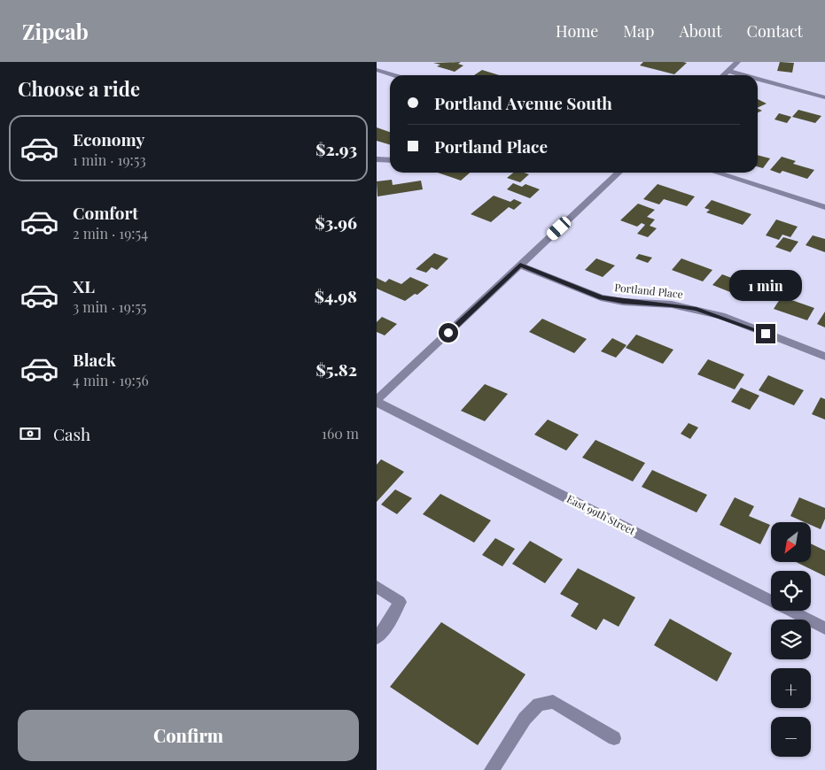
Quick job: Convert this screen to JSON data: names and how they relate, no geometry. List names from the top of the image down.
{
  "streets": {
    "street": ["Portland Place", "East 99th Street"]
  },
  "north": "bottom left",
  "page": {
    "header": "Zipcab",
    "nav": [
      "Home",
      "Map",
      "About",
      "Contact"
    ],
    "heading": "Choose a ride",
    "banner": ["Portland Avenue South", "Portland Place"],
    "list": [
      {
        "name": "Economy",
        "note": "1 min · 19:53",
        "value": "$2.93"
      },
      {
        "name": "Comfort",
        "note": "2 min · 19:54",
        "value": "$3.96"
      },
      {
        "name": "XL",
        "note": "3 min · 19:55",
        "value": "$4.98"
      },
      {
        "name": "Black",
        "note": "4 min · 19:56",
        "value": "$5.82"
      }
    ],
    "bubble": "1 min",
    "pay": ["Cash", "160 m"],
    "map_buttons": ["+", "−"],
    "buttons": "Confirm"
  }
}
